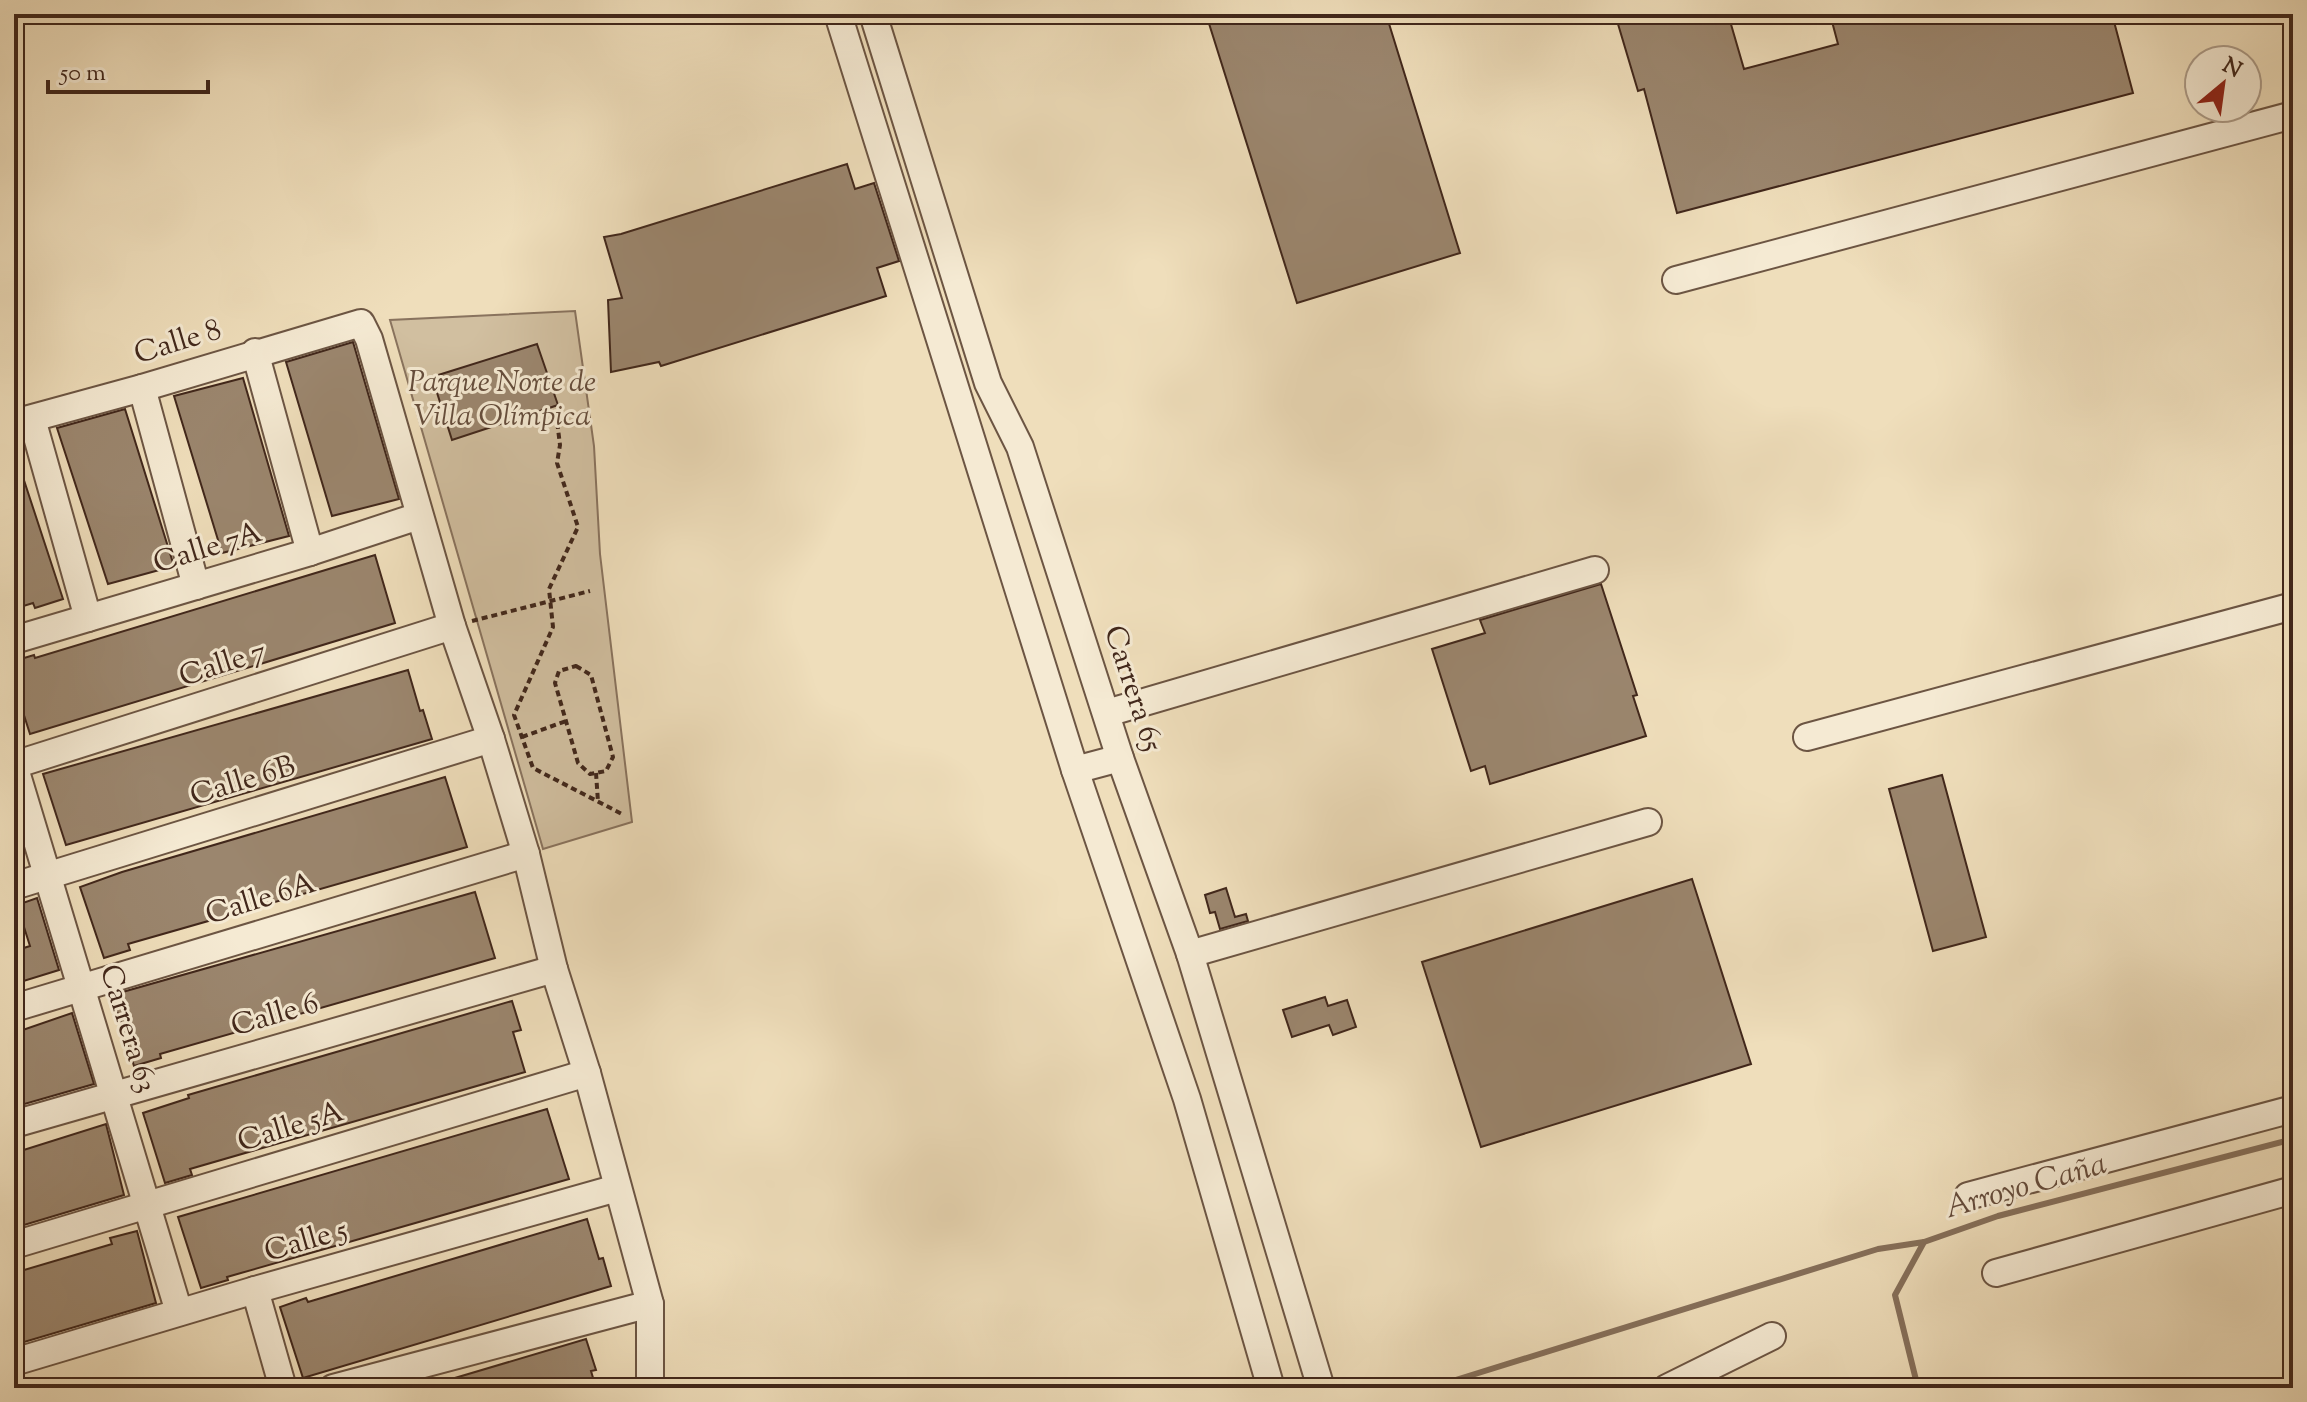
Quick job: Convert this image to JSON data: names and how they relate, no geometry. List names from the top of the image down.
{
  "streets": {
    "street": [
      "Calle 8",
      "Calle 7A",
      "Calle 7",
      "Carrera 65",
      "Calle 6B",
      "Calle 6A",
      "Calle 6",
      "Carrera 63",
      "Calle 5A",
      "Calle 5"
    ]
  },
  "crossings": [
    ["Calle 8", "Calle 7A"],
    ["Calle 7", "Carrera 63"],
    ["Calle 6B", "Carrera 63"],
    ["Calle 6A", "Carrera 63"],
    ["Calle 6", "Carrera 63"],
    ["Carrera 63", "Calle 5A"],
    ["Carrera 63", "Calle 5"]
  ],
  "water": ["Arroyo Caña"],
  "parks": ["Parque Norte de Villa Olímpica"],
  "scale_bar": "50 m",
  "north": "top right"
}
